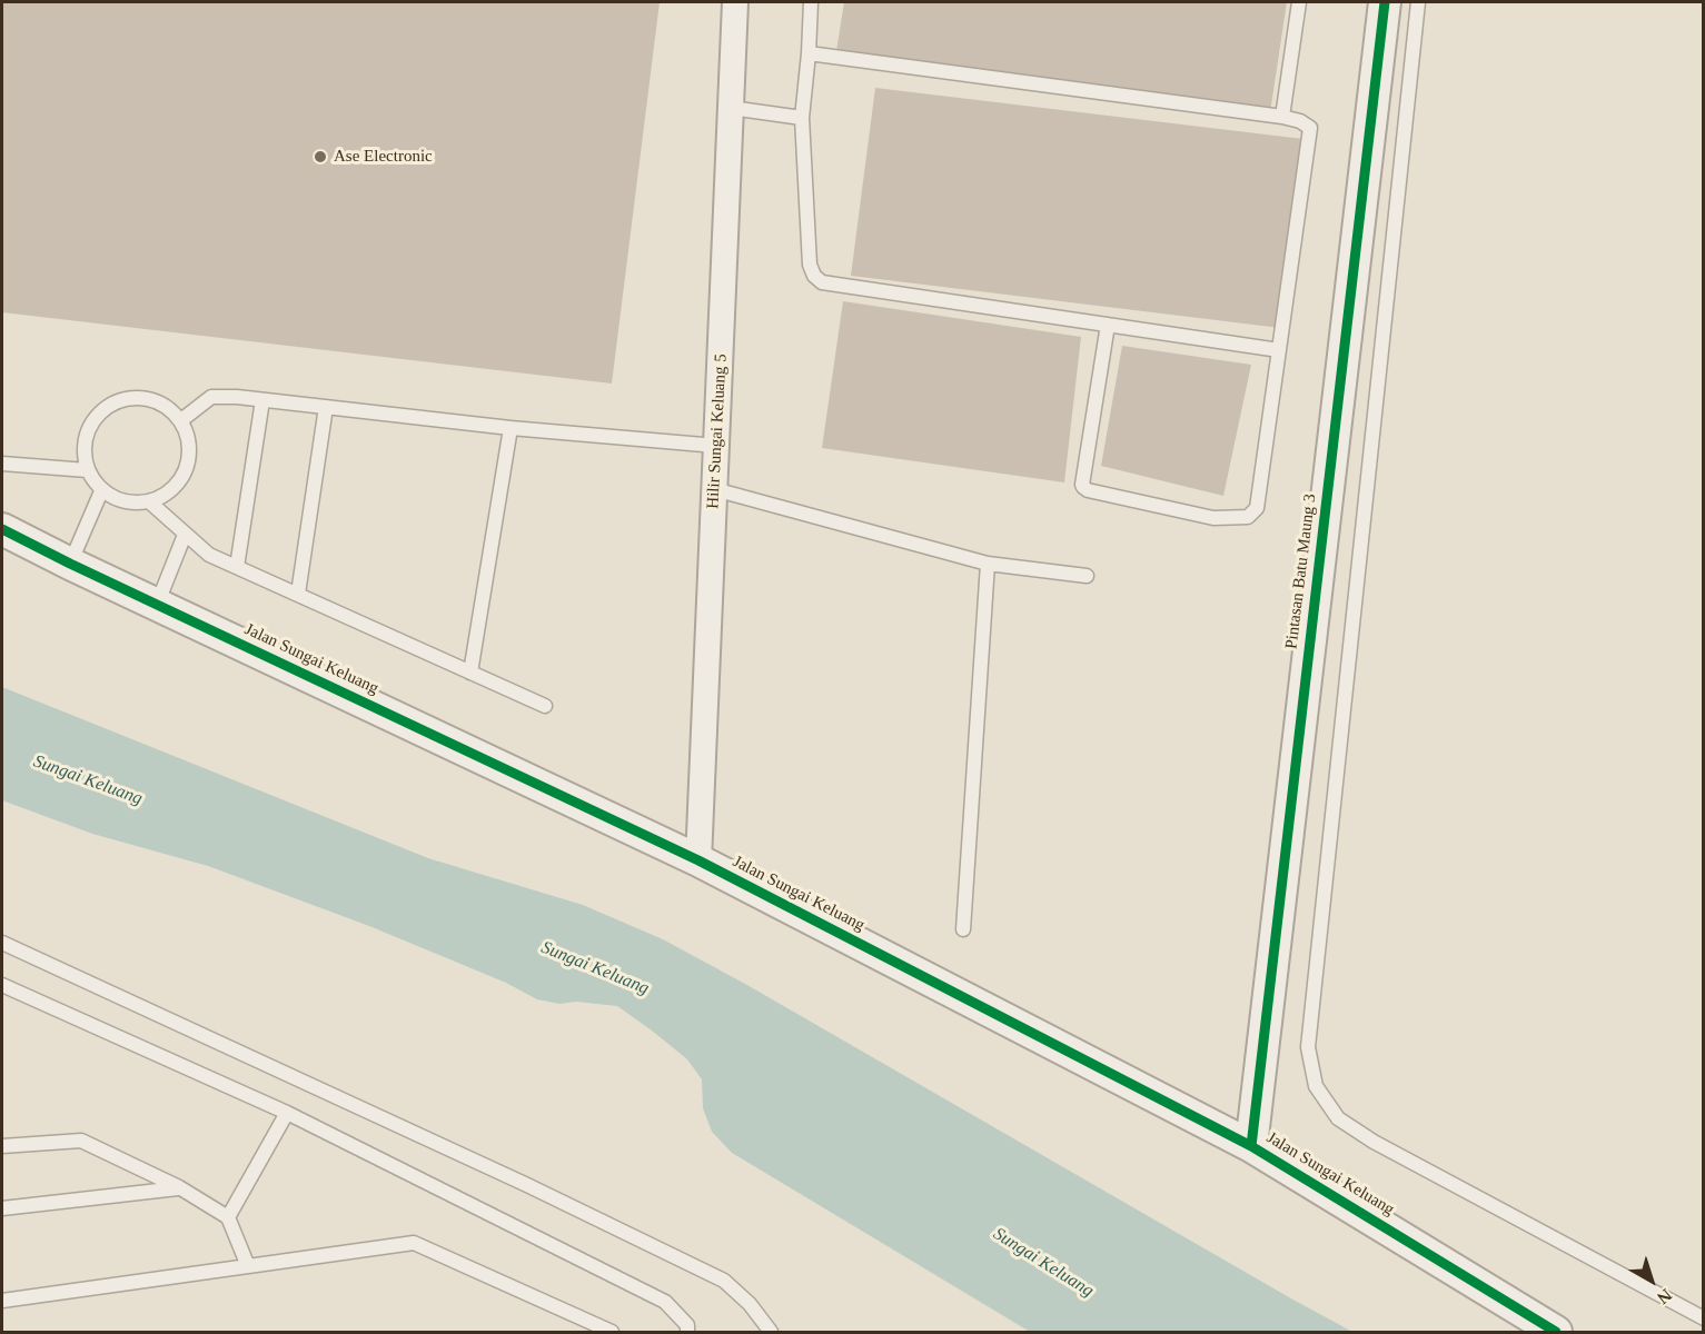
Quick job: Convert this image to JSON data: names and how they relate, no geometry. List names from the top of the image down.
{
  "streets": {
    "street": ["Hilir Sungai Keluang 5", "Pintasan Batu Maung 3", "Jalan Sungai Keluang"]
  },
  "crossings": [
    ["Hilir Sungai Keluang 5", "Jalan Sungai Keluang"],
    ["Pintasan Batu Maung 3", "Jalan Sungai Keluang"]
  ],
  "water": ["Sungai Keluang"],
  "places": ["Ase Electronic"],
  "north": "bottom right"
}
